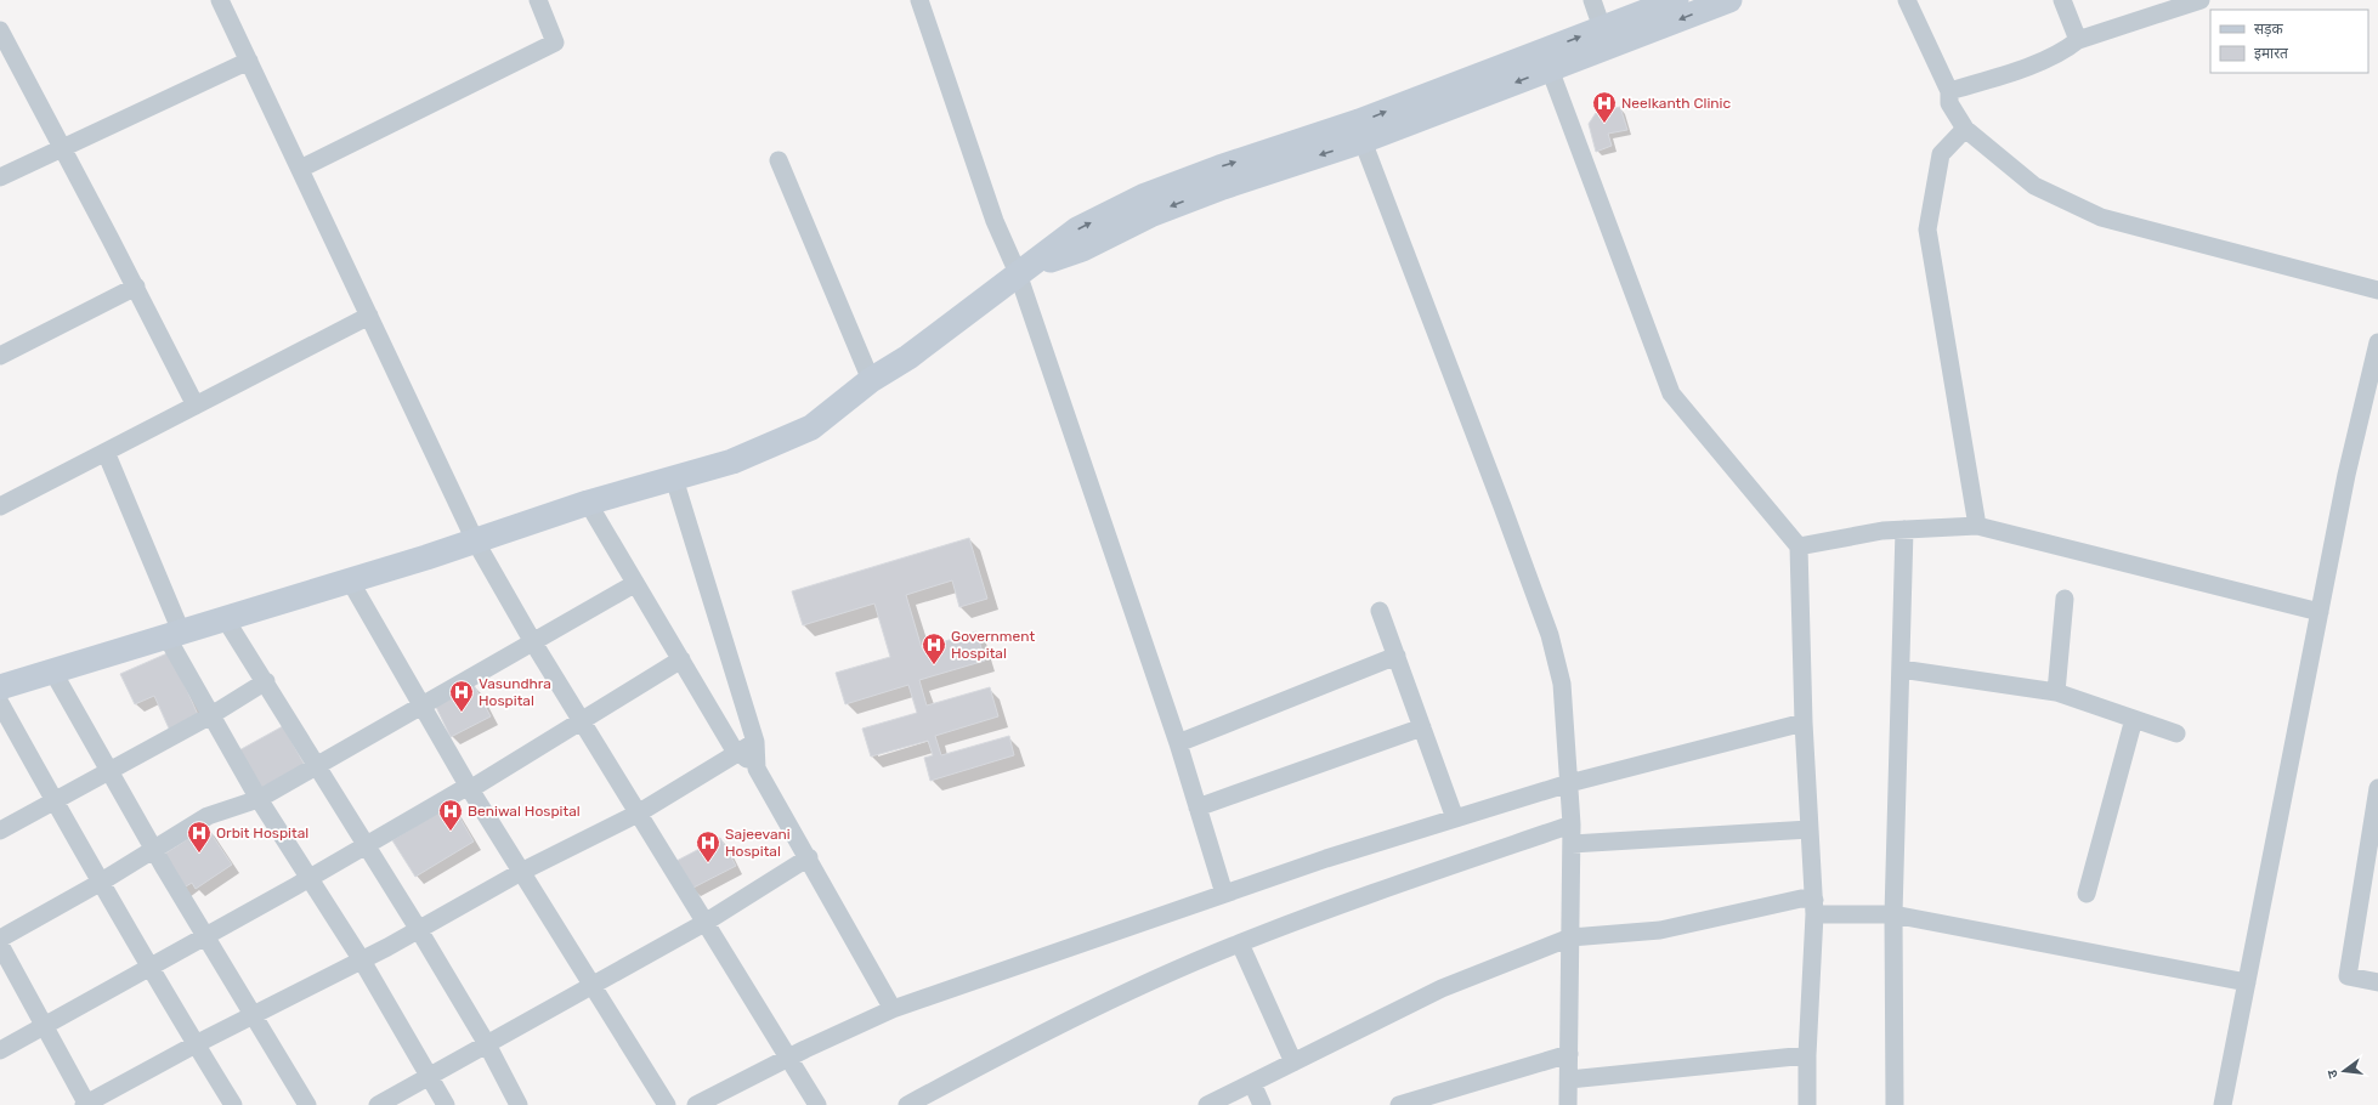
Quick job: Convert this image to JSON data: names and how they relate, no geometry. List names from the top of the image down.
{
  "places": {
    "hospital": [
      "Neelkanth Clinic",
      "Government Hospital",
      "Vasundhra Hospital",
      "Beniwal Hospital",
      "Orbit Hospital",
      "Sajeevani Hospital"
    ]
  },
  "legend": ["सड़क", "इमारत"],
  "north": "left"
}
